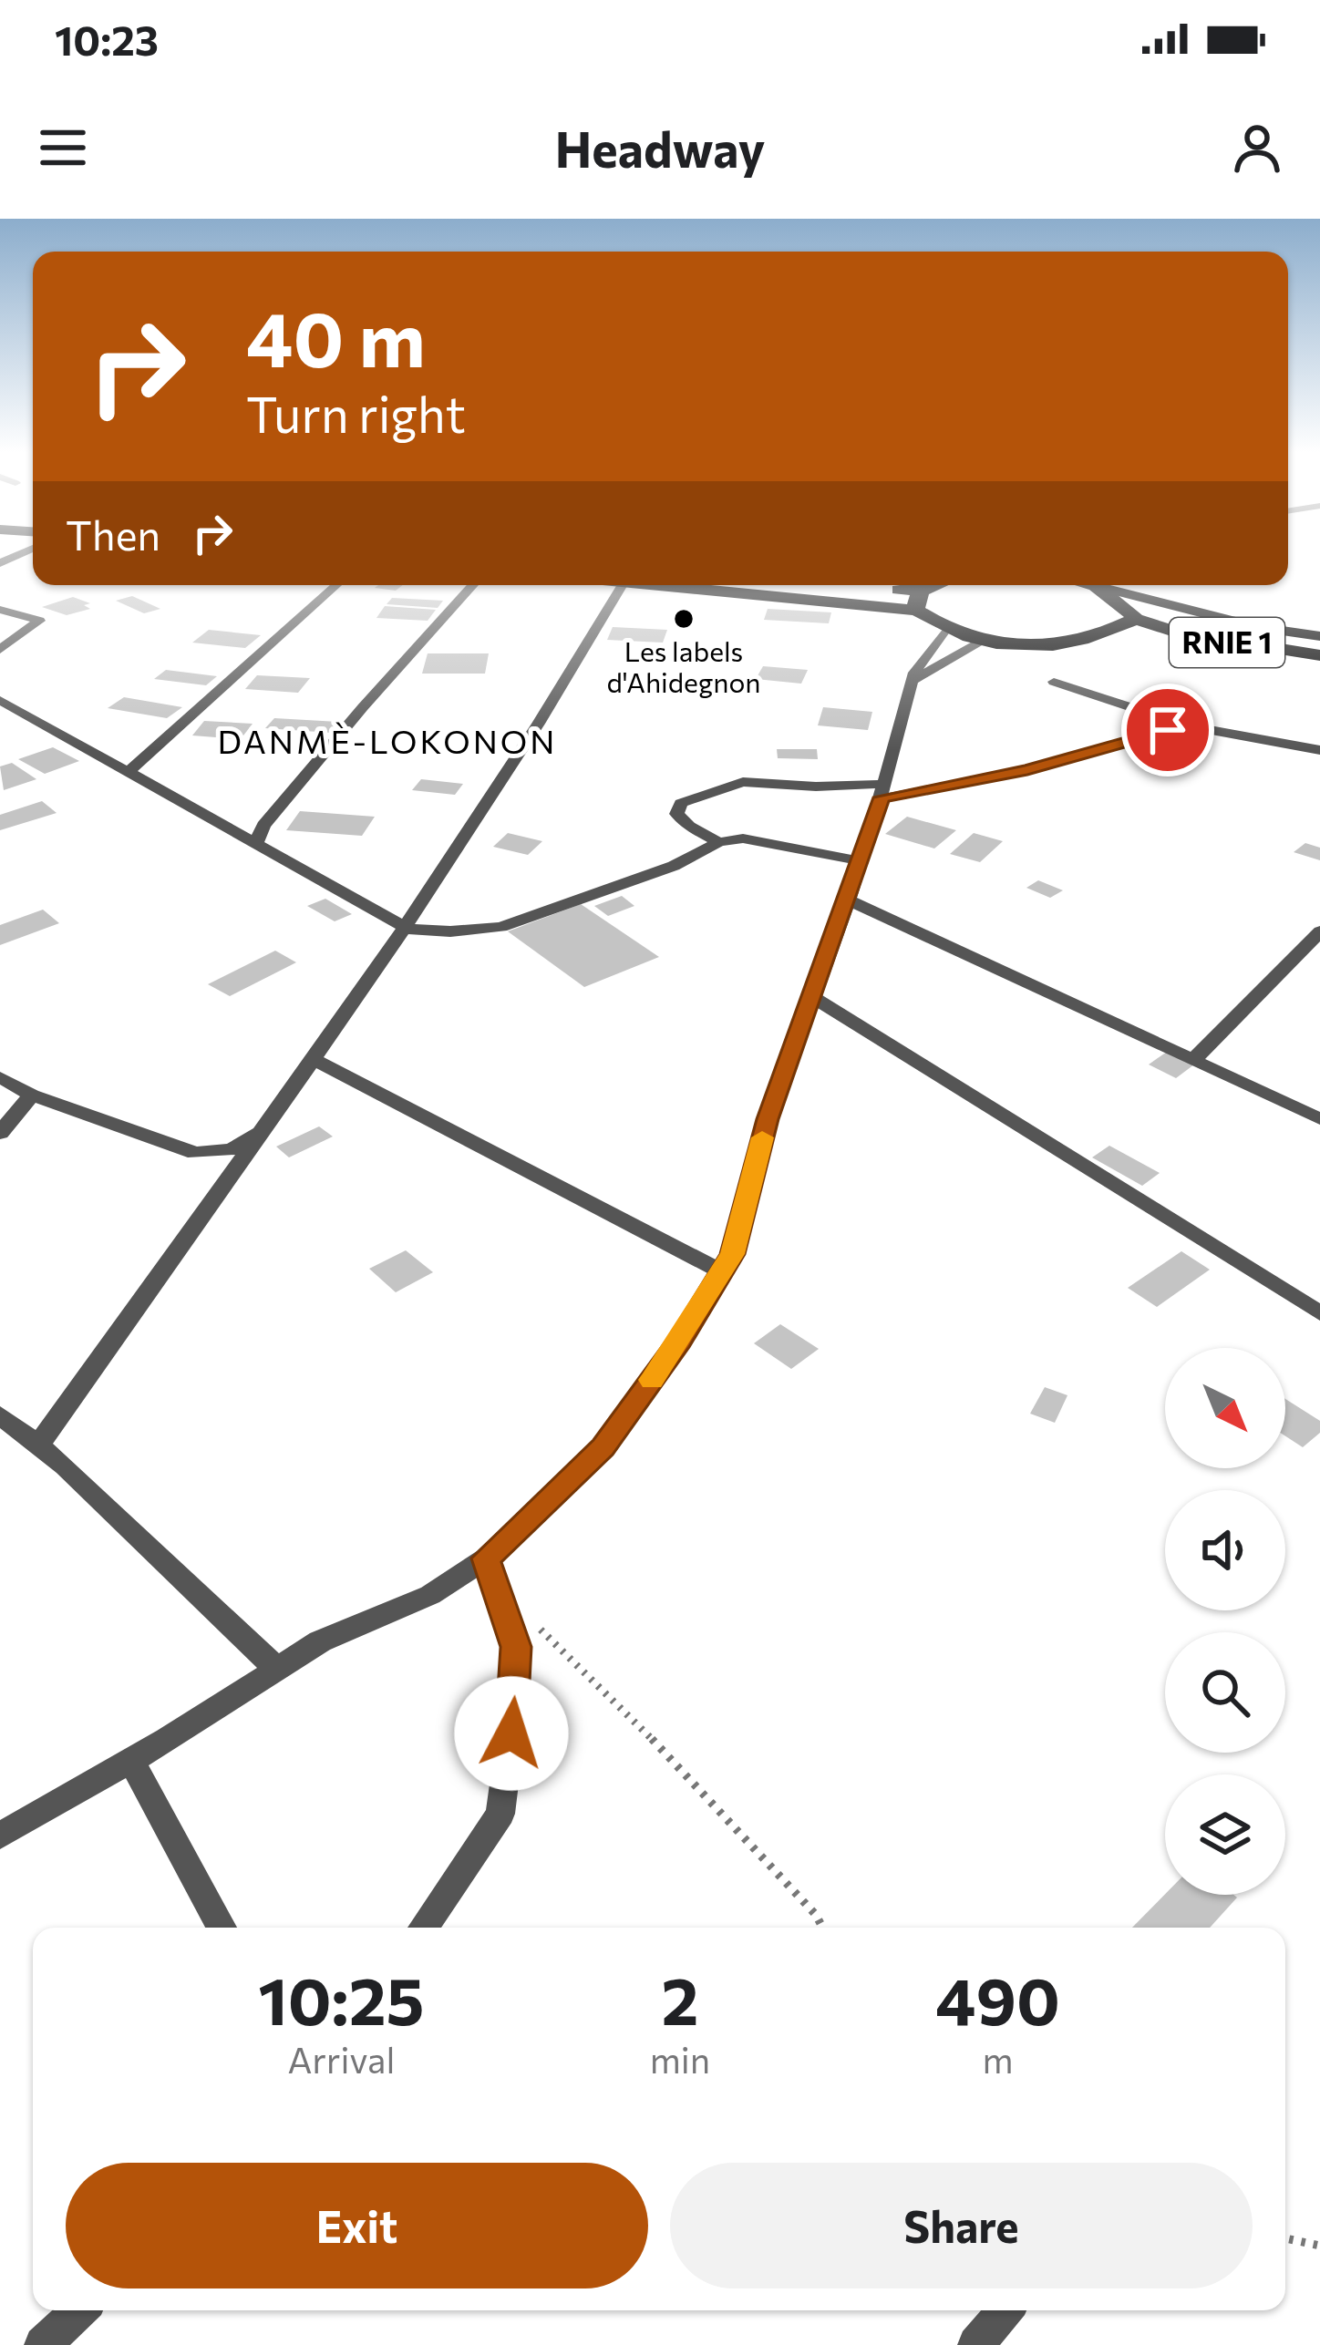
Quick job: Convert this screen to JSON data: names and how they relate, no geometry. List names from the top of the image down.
{
  "streets": {
    "highway": ["RNIE 1"]
  },
  "districts": ["DANMÈ-LOKONON"],
  "places": ["Les labels d'Ahidegnon"],
  "north": "bottom right",
  "page": {
    "status": "10:23",
    "header": "Headway",
    "turn": ["40 m", "Turn right"],
    "then": "Then",
    "eta": [
      "10:25",
      "Arrival",
      "2",
      "min",
      "490",
      "m"
    ],
    "buttons": ["Exit", "Share"]
  }
}
